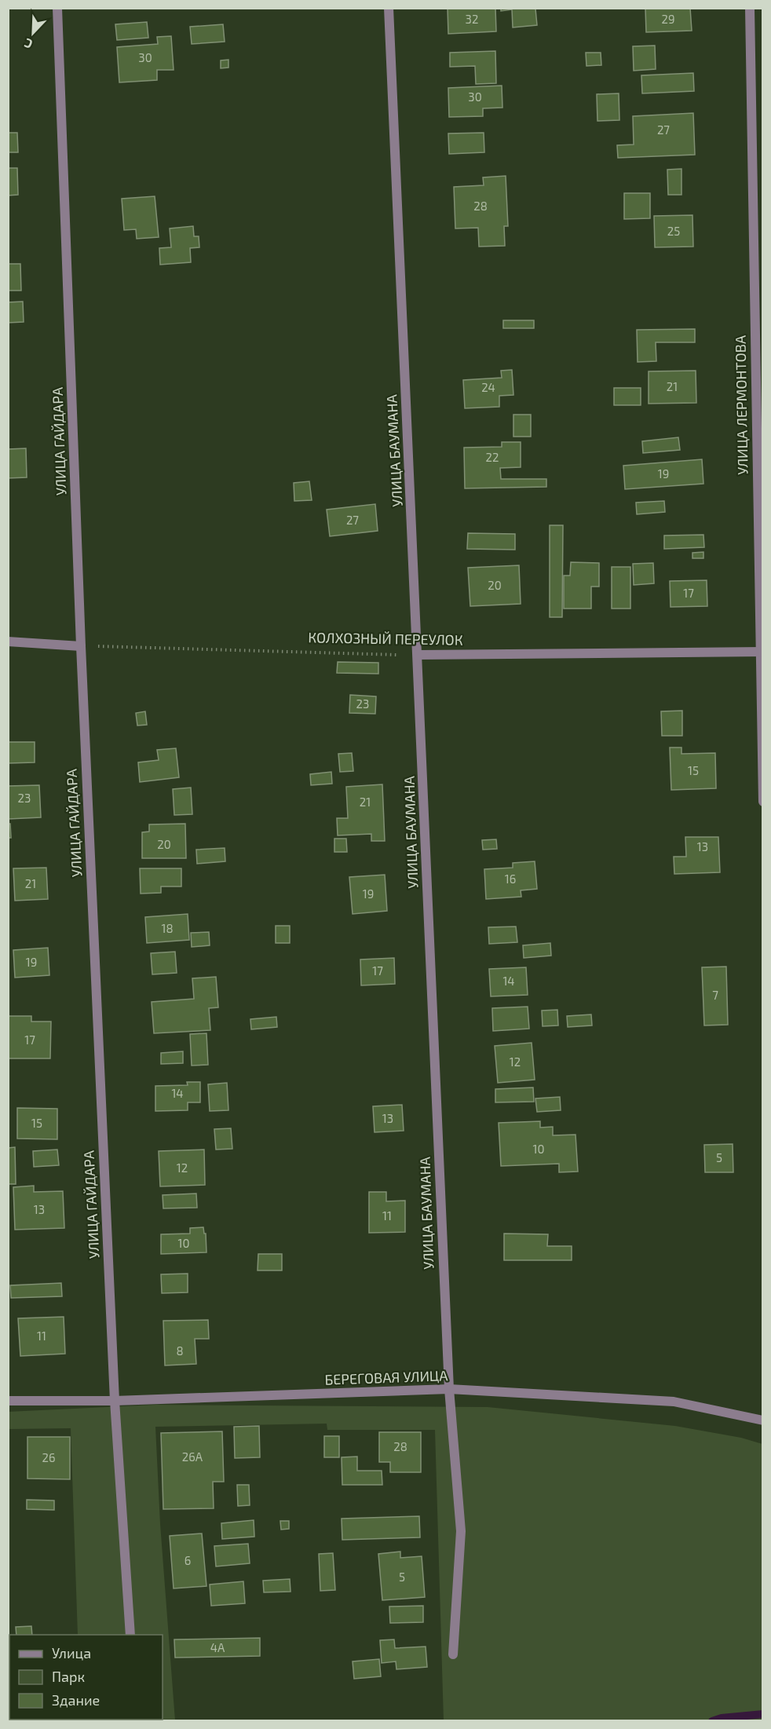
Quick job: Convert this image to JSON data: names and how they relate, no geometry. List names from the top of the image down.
{
  "streets": {
    "street": [
      "УЛИЦА ЛЕРМОНТОВА",
      "УЛИЦА ГАЙДАРА",
      "УЛИЦА БАУМАНА",
      "КОЛХОЗНЫЙ ПЕРЕУЛОК",
      "БЕРЕГОВАЯ УЛИЦА"
    ]
  },
  "crossings": [
    ["УЛИЦА ЛЕРМОНТОВА", "КОЛХОЗНЫЙ ПЕРЕУЛОК"],
    ["УЛИЦА ГАЙДАРА", "КОЛХОЗНЫЙ ПЕРЕУЛОК"],
    ["УЛИЦА ГАЙДАРА", "БЕРЕГОВАЯ УЛИЦА"],
    ["УЛИЦА БАУМАНА", "КОЛХОЗНЫЙ ПЕРЕУЛОК"],
    ["УЛИЦА БАУМАНА", "БЕРЕГОВАЯ УЛИЦА"]
  ],
  "house_numbers": [
    "32",
    "29",
    "30",
    "30",
    "27",
    "28",
    "25",
    "21",
    "24",
    "22",
    "19",
    "27",
    "20",
    "17",
    "23",
    "15",
    "23",
    "21",
    "20",
    "13",
    "16",
    "21",
    "19",
    "18",
    "19",
    "17",
    "14",
    "7",
    "17",
    "12",
    "14",
    "13",
    "15",
    "10",
    "5",
    "12",
    "13",
    "11",
    "10",
    "11",
    "8",
    "28",
    "26А",
    "26",
    "6",
    "5",
    "4А"
  ],
  "legend": ["Улица", "Парк", "Здание"],
  "north": "bottom left"
}
